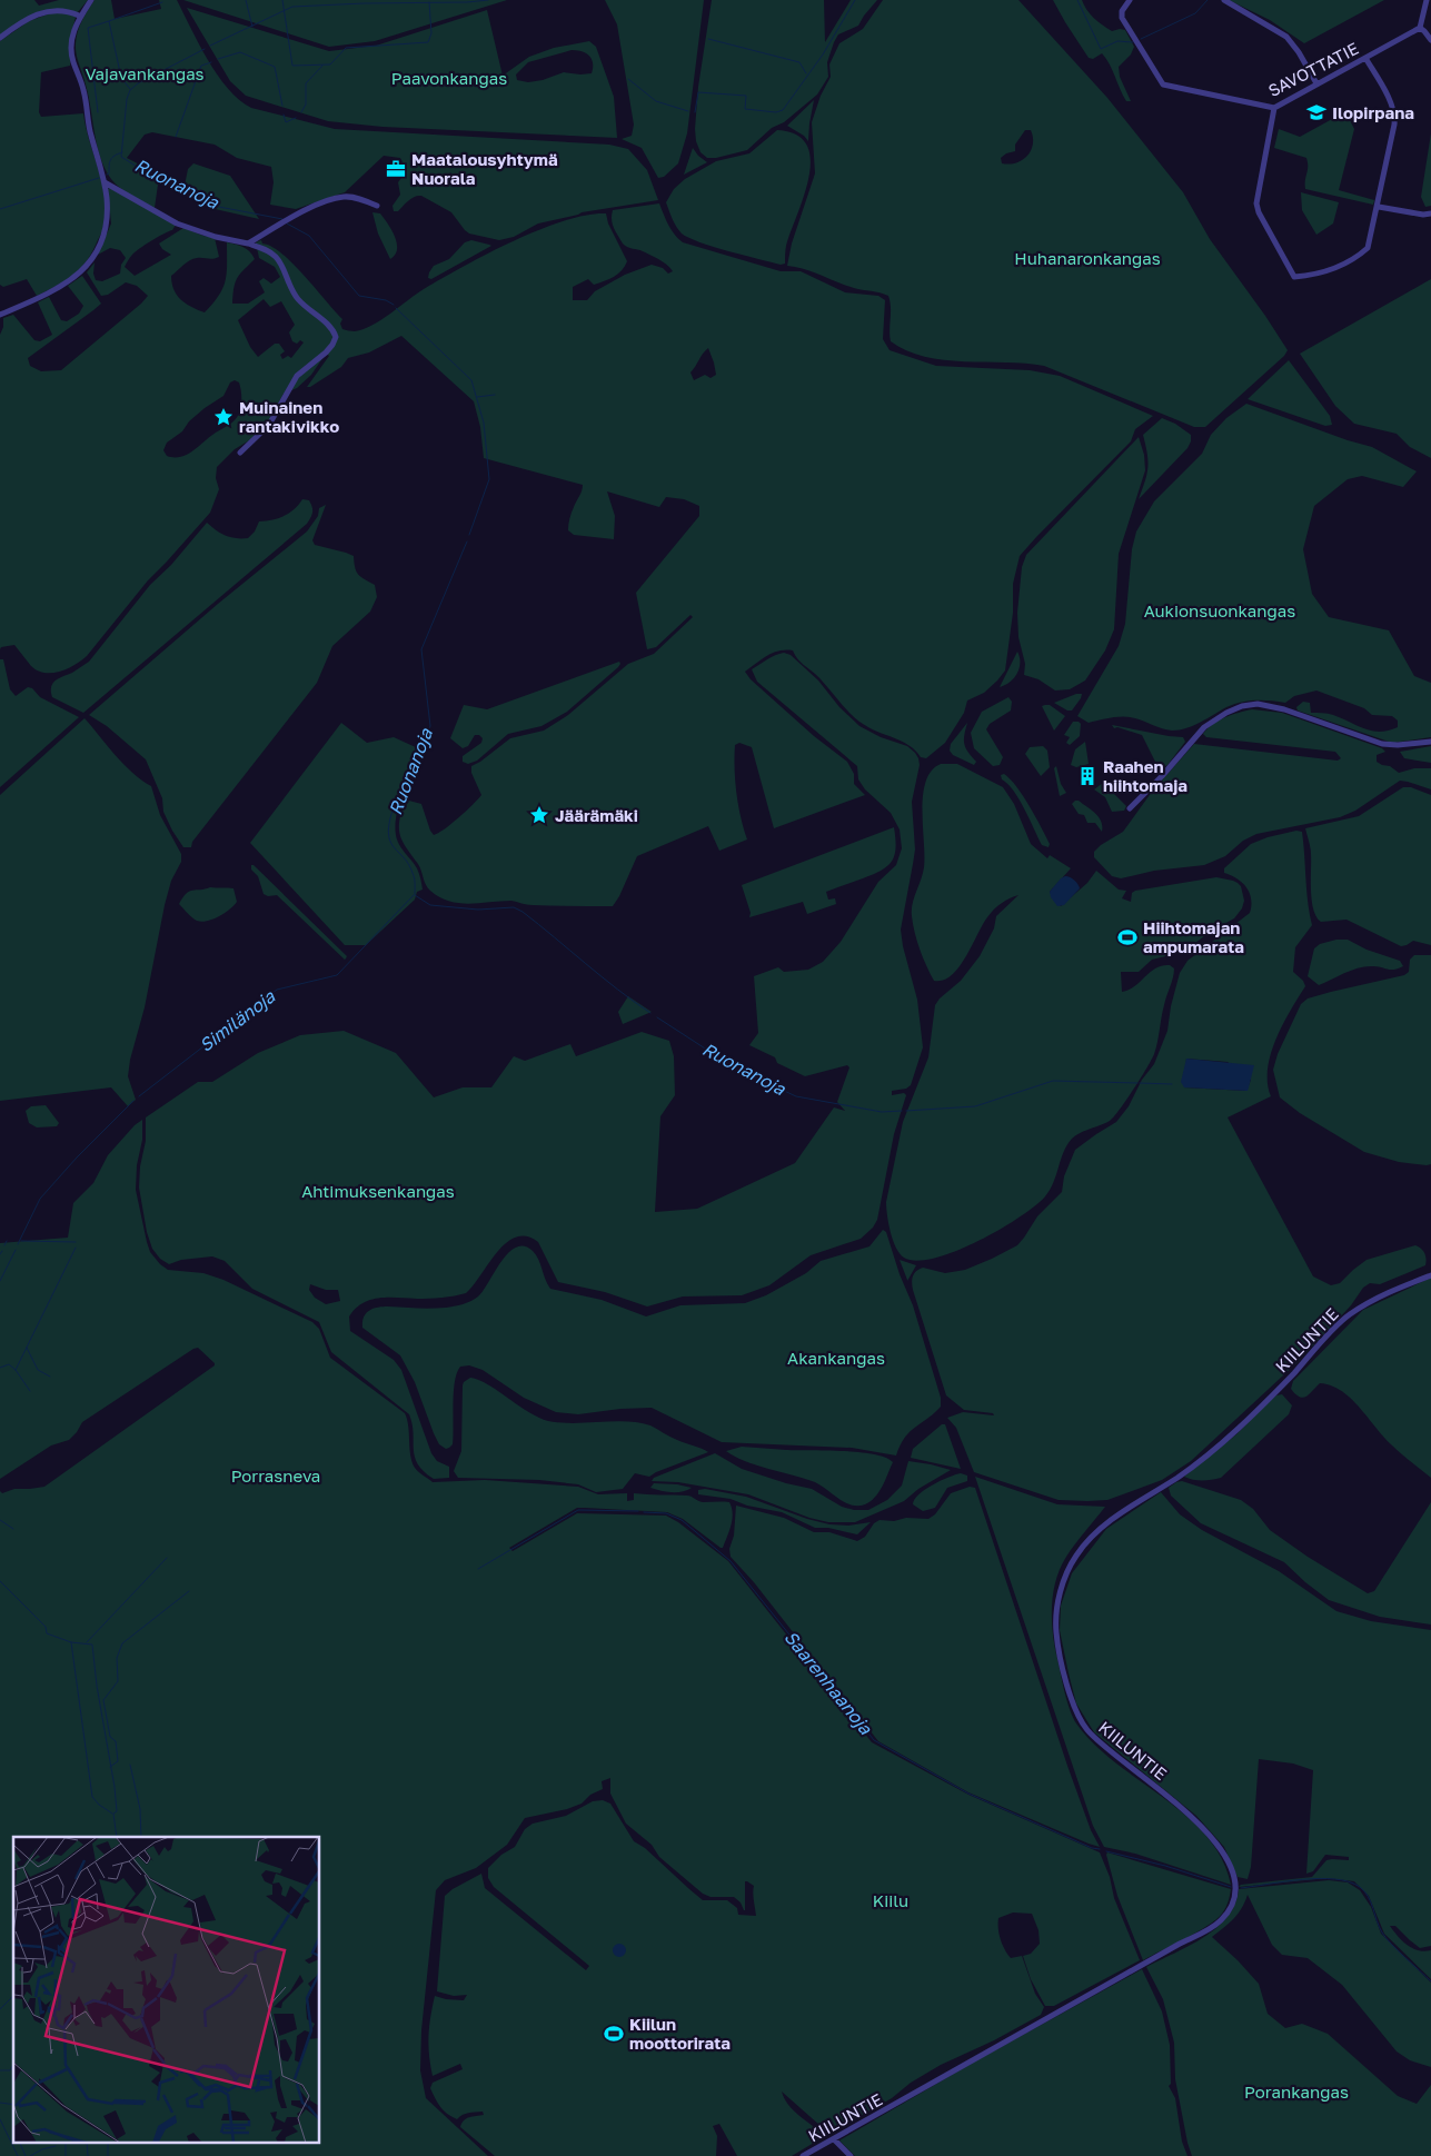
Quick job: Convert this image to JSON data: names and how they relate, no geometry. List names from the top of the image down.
{
  "streets": {
    "street": ["SAVOTTATIE", "KIILUNTIE"]
  },
  "water": ["Ruonanoja", "Similänoja", "Saarenhaanoja"],
  "parks": [
    "Vajavankangas",
    "Paavonkangas",
    "Huhanaronkangas",
    "Aukionsuonkangas",
    "Ahtimuksenkangas",
    "Akankangas",
    "Porrasneva",
    "Kiilu",
    "Porankangas"
  ],
  "places": {
    "school or university": ["Ilopirpana"],
    "office": ["Maatalousyhtymä Nuorala"],
    "place": ["Muinainen rantakivikko", "Jäärämäki"],
    "building": ["Raahen hiihtomaja"],
    "sports": ["Hiihtomajan ampumarata", "Kiilun moottorirata"]
  }
}
